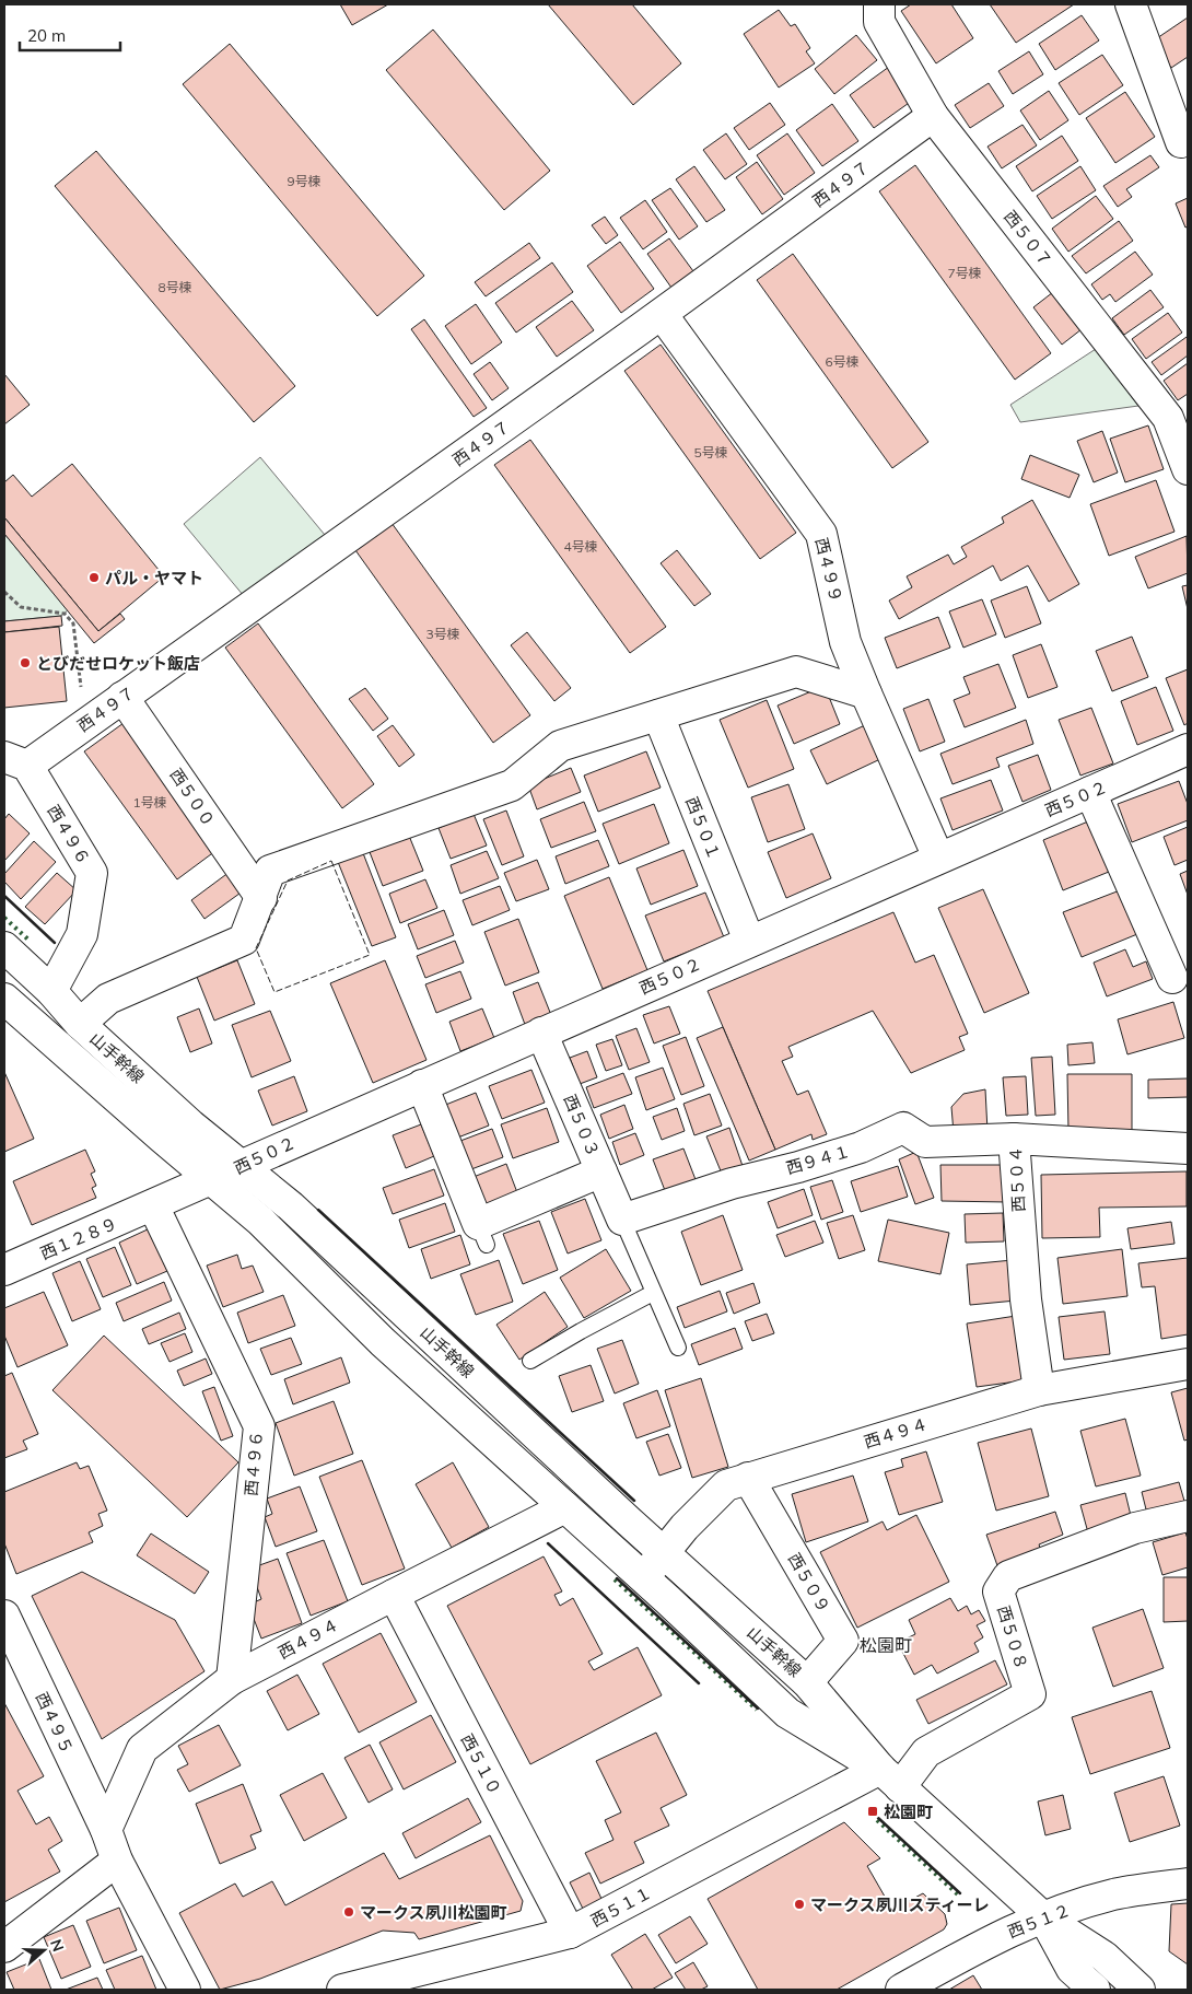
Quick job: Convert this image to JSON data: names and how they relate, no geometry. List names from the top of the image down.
{
  "streets": {
    "street": [
      "西４９７",
      "西５０７",
      "西４９９",
      "西５００",
      "西５０２",
      "西５０１",
      "西４９６",
      "山手幹線",
      "西５０３",
      "西９４１",
      "西５０４",
      "西１２８９",
      "西４９４",
      "西５０９",
      "西５０８",
      "西４９５",
      "西５１０",
      "西５１１",
      "西５１２"
    ]
  },
  "crossings": [
    ["西４９７", "西５０７"],
    ["西４９７", "西４９９"],
    ["西４９７", "西５００"],
    ["西４９７", "西４９６"],
    ["西４９９", "西５０２"],
    ["西５０２", "西５０１"],
    ["西５０２", "西４９６"],
    ["西５０２", "山手幹線"],
    ["西５０２", "西５０３"],
    ["西５０２", "西１２８９"],
    ["西４９６", "山手幹線"],
    ["西４９６", "西１２８９"],
    ["西４９６", "西４９４"],
    ["山手幹線", "西４９４"],
    ["山手幹線", "西５０９"],
    ["山手幹線", "西５０８"],
    ["山手幹線", "西５１１"],
    ["山手幹線", "西５１２"],
    ["西５０３", "西９４１"],
    ["西９４１", "西５０４"],
    ["西５０４", "西４９４"],
    ["西４９４", "西５０９"],
    ["西４９４", "西４９５"],
    ["西４９４", "西５１０"],
    ["西５０８", "西５１１"],
    ["西５１０", "西５１１"]
  ],
  "districts": ["松園町"],
  "places": {
    "other": [
      "パル・ヤマト",
      "とびだせロケット飯店",
      "マークス夙川スティーレ",
      "マークス夙川松園町"
    ],
    "transit": ["松園町"]
  },
  "house_numbers": [
    "9号棟",
    "7号棟",
    "8号棟",
    "6号棟",
    "5号棟",
    "4号棟",
    "3号棟",
    "1号棟"
  ],
  "scale_bar": "20 m",
  "north": "right"
}
